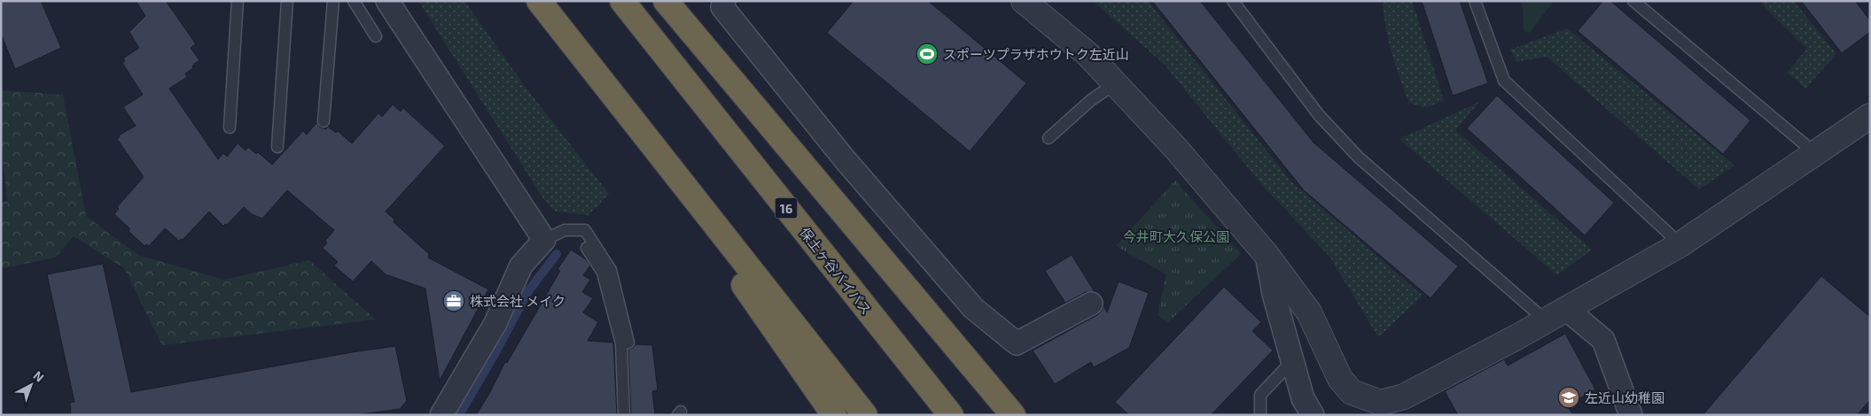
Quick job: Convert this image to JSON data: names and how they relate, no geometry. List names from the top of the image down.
{
  "streets": {
    "highway": ["16", "保土ヶ谷バイパス"]
  },
  "parks": ["今井町大久保公園"],
  "places": {
    "sports": ["スポーツプラザホウトク左近山"],
    "office": ["株式会社 メイク"],
    "school or university": ["左近山幼稚園"]
  },
  "north": "top right"
}
